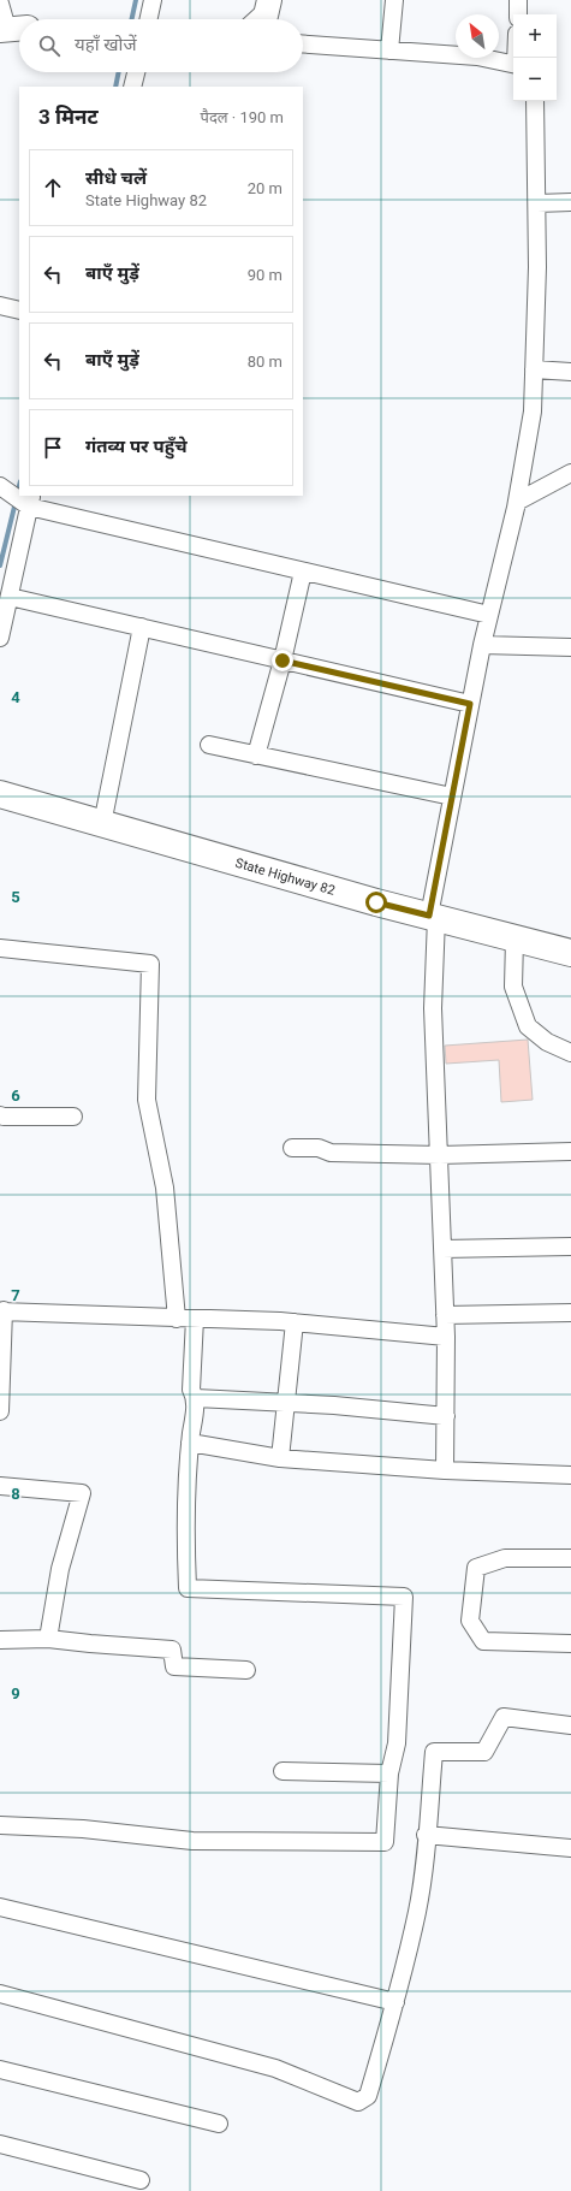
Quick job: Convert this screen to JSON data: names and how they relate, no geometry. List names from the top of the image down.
{
  "streets": {
    "main road": ["State Highway 82"]
  },
  "north": "top left",
  "page": {
    "map_buttons": ["+", "−"],
    "search": "यहाँ खोजें",
    "heading": ["3 मिनट", "पैदल · 190 m"],
    "list": [
      ["सीधे चलें", "State Highway 82", "20 m"],
      ["बाएँ मुड़ें", "90 m"],
      ["बाएँ मुड़ें", "80 m"],
      "गंतव्य पर पहुँचे"
    ]
  },
  "grid": {
    "rows": [
      "4",
      "5",
      "6",
      "7",
      "8",
      "9"
    ]
  }
}
